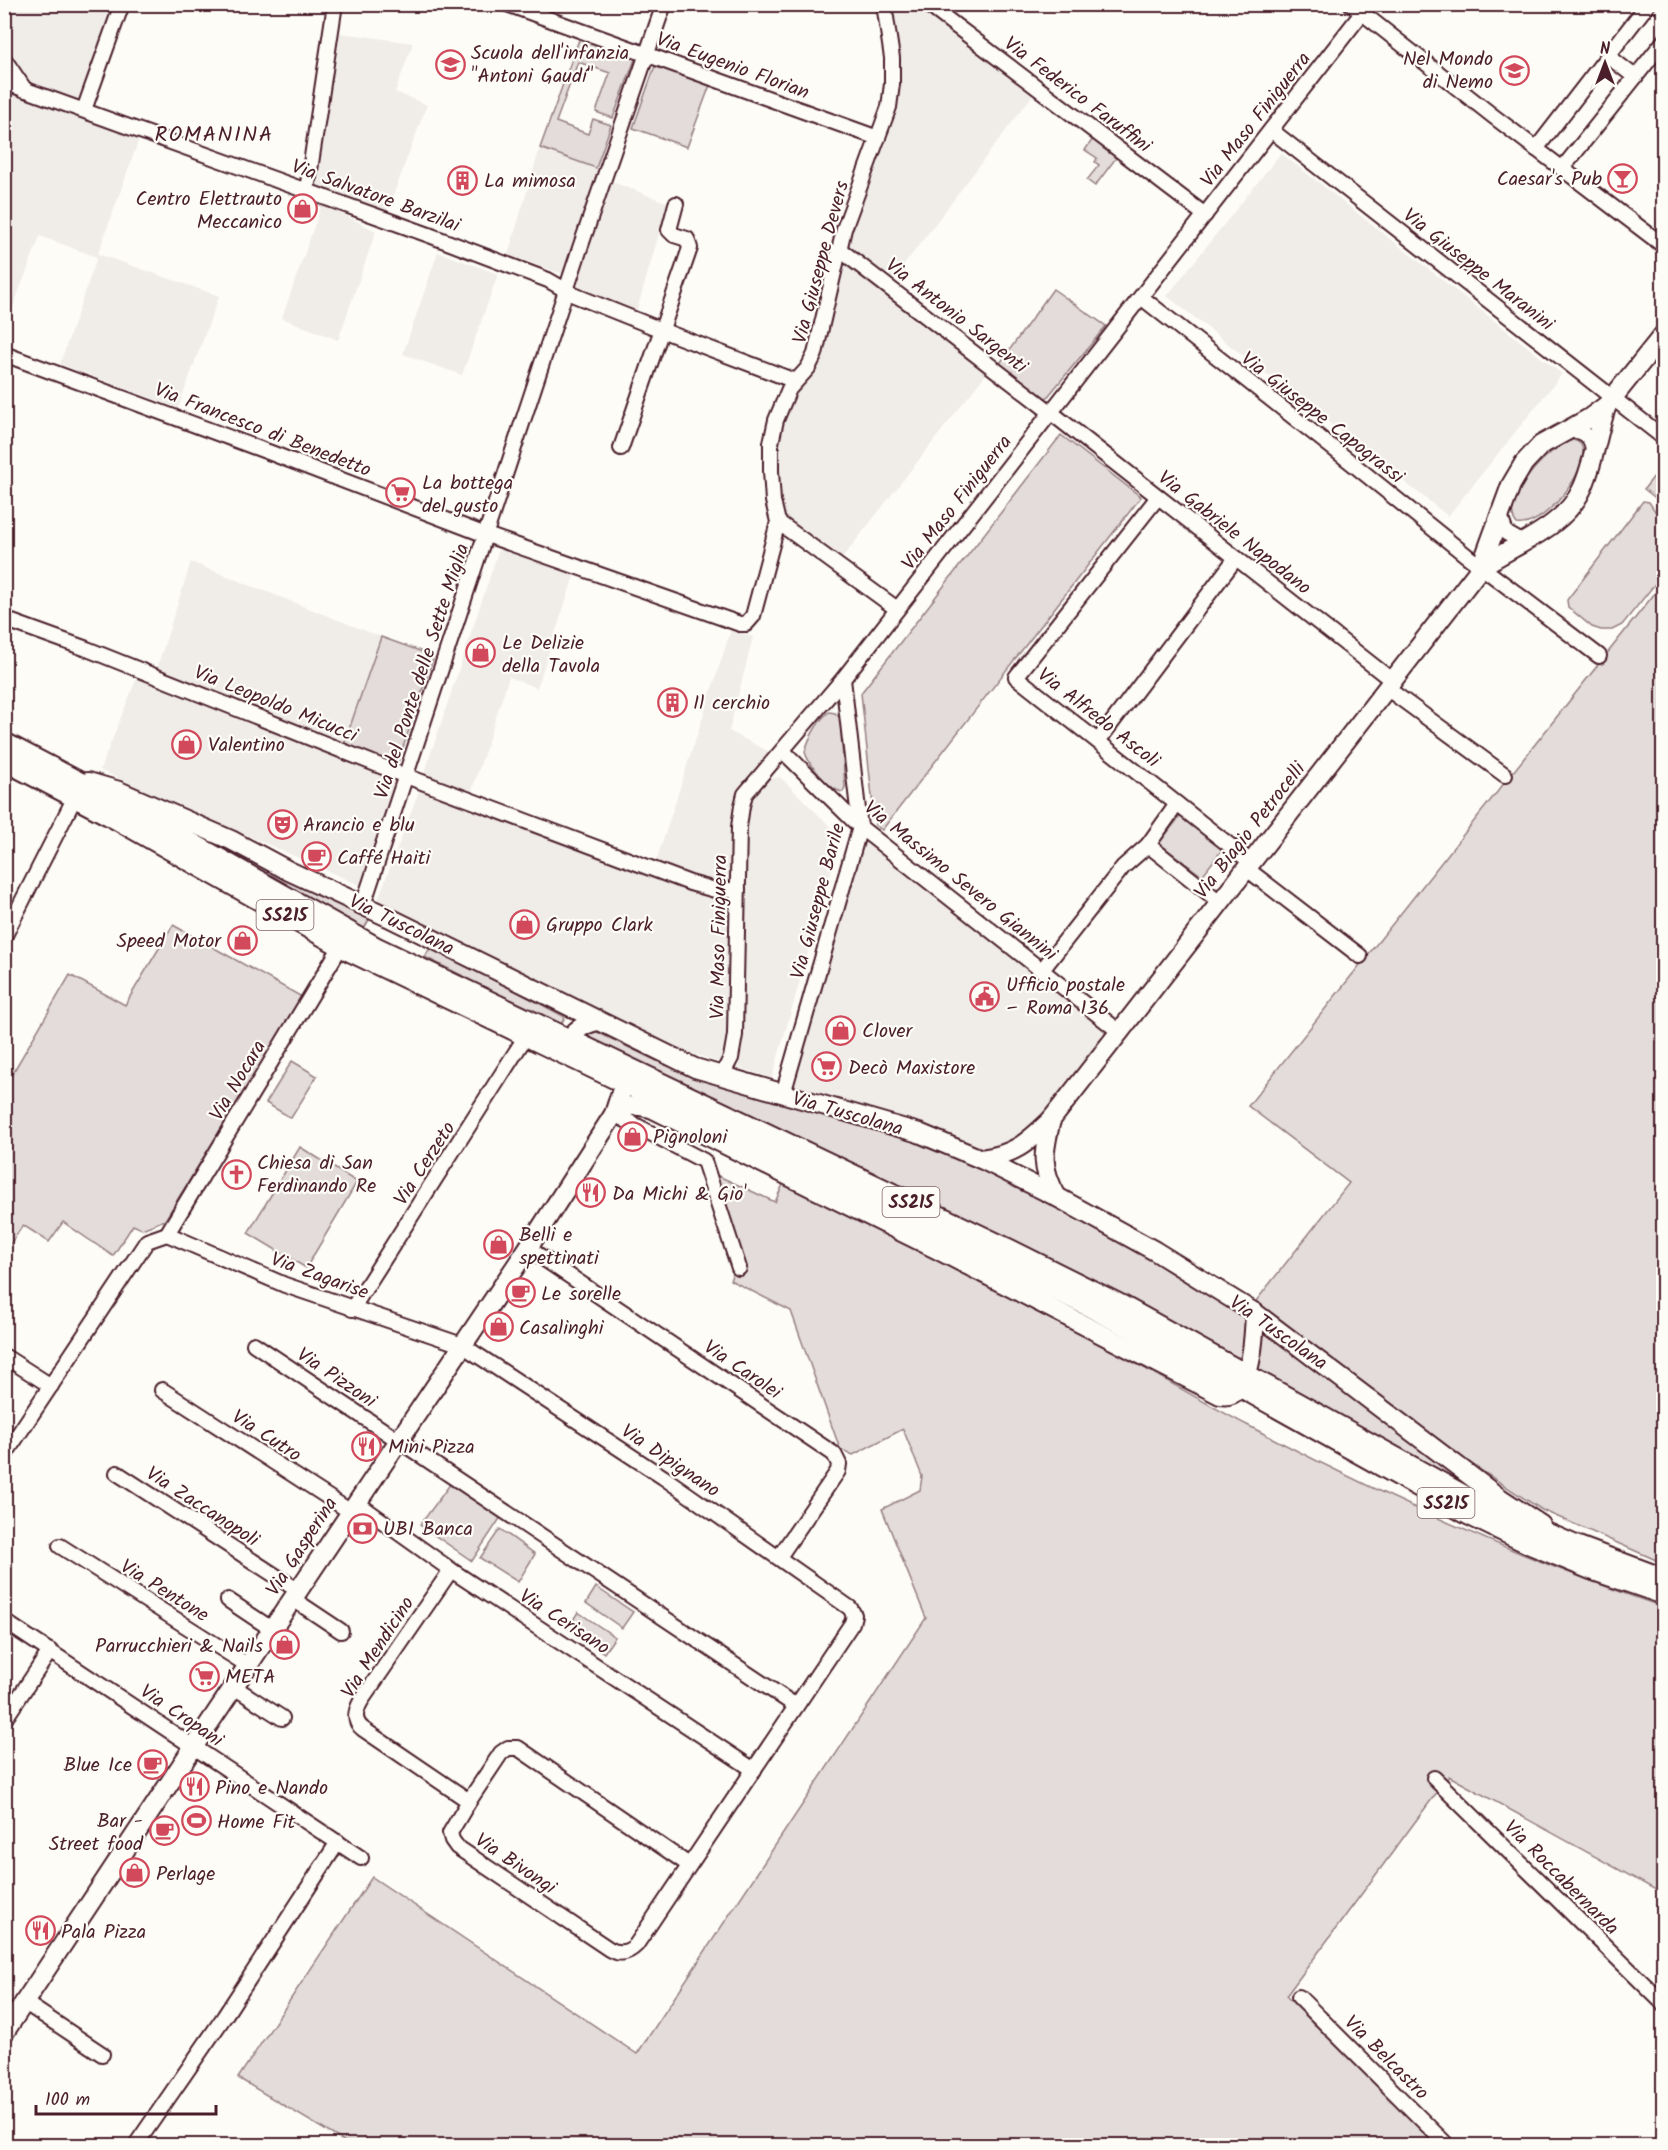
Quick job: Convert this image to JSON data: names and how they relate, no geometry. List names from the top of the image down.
{
  "streets": {
    "main road": ["SS215", "Via Tuscolana"],
    "street": [
      "Via Eugenio Florian",
      "Via Federico Faruffini",
      "Via Maso Finiguerra",
      "Via Salvatore Barzilai",
      "Via Giuseppe Devers",
      "Via Giuseppe Maranini",
      "Via Antonio Sargenti",
      "Via Giuseppe Capograssi",
      "Via Francesco di Benedetto",
      "Via Gabriele Napodano",
      "Via del Ponte delle Sette Miglia",
      "Via Leopoldo Micucci",
      "Via Alfredo Ascoli",
      "Via Biagio Petrocelli",
      "Via Massimo Severo Giannini",
      "Via Giuseppe Barile",
      "Via Nocara",
      "Via Cerzeto",
      "Via Zagarise",
      "Via Carolei",
      "Via Pizzoni",
      "Via Cutro",
      "Via Dipignano",
      "Via Zaccanopoli",
      "Via Gasperina",
      "Via Pentone",
      "Via Cerisano",
      "Via Mendicino",
      "Via Cropani",
      "Via Bivongi",
      "Via Roccabernarda",
      "Via Belcastro"
    ]
  },
  "crossings": [
    ["Via Eugenio Florian", "Via Giuseppe Devers"],
    ["Via Eugenio Florian", "Via del Ponte delle Sette Miglia"],
    ["Via Federico Faruffini", "Via Maso Finiguerra"],
    ["Via Maso Finiguerra", "Via Giuseppe Maranini"],
    ["Via Maso Finiguerra", "Via Antonio Sargenti"],
    ["Via Maso Finiguerra", "Via Giuseppe Capograssi"],
    ["Via Maso Finiguerra", "Via Gabriele Napodano"],
    ["Via Maso Finiguerra", "Via Leopoldo Micucci"],
    ["Via Maso Finiguerra", "Via Massimo Severo Giannini"],
    ["Via Maso Finiguerra", "Via Giuseppe Barile"],
    ["Via Maso Finiguerra", "Via Tuscolana"],
    ["Via Salvatore Barzilai", "Via Giuseppe Devers"],
    ["Via Salvatore Barzilai", "Via del Ponte delle Sette Miglia"],
    ["Via Giuseppe Devers", "Via Antonio Sargenti"],
    ["Via Giuseppe Devers", "Via Francesco di Benedetto"],
    ["Via Giuseppe Maranini", "Via Biagio Petrocelli"],
    ["Via Antonio Sargenti", "Via Gabriele Napodano"],
    ["Via Giuseppe Capograssi", "Via Biagio Petrocelli"],
    ["Via Francesco di Benedetto", "Via del Ponte delle Sette Miglia"],
    ["Via Gabriele Napodano", "Via Alfredo Ascoli"],
    ["Via Gabriele Napodano", "Via Biagio Petrocelli"],
    ["Via del Ponte delle Sette Miglia", "Via Leopoldo Micucci"],
    ["Via del Ponte delle Sette Miglia", "Via Tuscolana"],
    ["Via Alfredo Ascoli", "Via Biagio Petrocelli"],
    ["Via Biagio Petrocelli", "Via Massimo Severo Giannini"],
    ["Via Biagio Petrocelli", "Via Tuscolana"],
    ["Via Massimo Severo Giannini", "Via Giuseppe Barile"],
    ["Via Giuseppe Barile", "Via Tuscolana"],
    ["Via Tuscolana", "Via Nocara"],
    ["Via Tuscolana", "Via Cerzeto"],
    ["Via Tuscolana", "Via Gasperina"],
    ["Via Nocara", "Via Zagarise"],
    ["Via Cerzeto", "Via Zagarise"],
    ["Via Zagarise", "Via Dipignano"],
    ["Via Zagarise", "Via Gasperina"],
    ["Via Carolei", "Via Dipignano"],
    ["Via Carolei", "Via Gasperina"],
    ["Via Pizzoni", "Via Gasperina"],
    ["Via Cutro", "Via Gasperina"],
    ["Via Cutro", "Via Cerisano"],
    ["Via Dipignano", "Via Gasperina"],
    ["Via Dipignano", "Via Bivongi"],
    ["Via Zaccanopoli", "Via Gasperina"],
    ["Via Gasperina", "Via Pentone"],
    ["Via Gasperina", "Via Cerisano"],
    ["Via Gasperina", "Via Cropani"],
    ["Via Cerisano", "Via Mendicino"],
    ["Via Cerisano", "Via Bivongi"],
    ["Via Mendicino", "Via Bivongi"]
  ],
  "districts": ["ROMANINA"],
  "places": {
    "school or university": ["Scuola dell'infanzia \"Antoni Gaudí\"", "Nel Mondo di Nemo"],
    "bar": ["Caesar's Pub"],
    "building": ["La mimosa", "Il cerchio"],
    "shop": [
      "Centro Elettrauto Meccanico",
      "Le Delizie della Tavola",
      "Valentino",
      "Gruppo Clark",
      "Speed Motor",
      "Clover",
      "Pignoloni",
      "Belli e spettinati",
      "Casalinghi",
      "Parrucchieri & Nails",
      "Perlage"
    ],
    "supermarket": ["La bottega del gusto", "Decò Maxistore", "META"],
    "theatre": ["Arancio e blu"],
    "cafe": [
      "Caffé Haiti",
      "Le sorelle",
      "Blue Ice",
      "Bar - Street food"
    ],
    "public building": ["Ufficio postale – Roma 136"],
    "church": ["Chiesa di San Ferdinando Re"],
    "restaurant": [
      "Da Michi & Gio'",
      "Mini Pizza",
      "Pino e Nando",
      "Pala Pizza"
    ],
    "bank": ["UBI Banca"],
    "sports": ["Home Fit"]
  },
  "scale_bar": "100 m",
  "north": "top"
}
